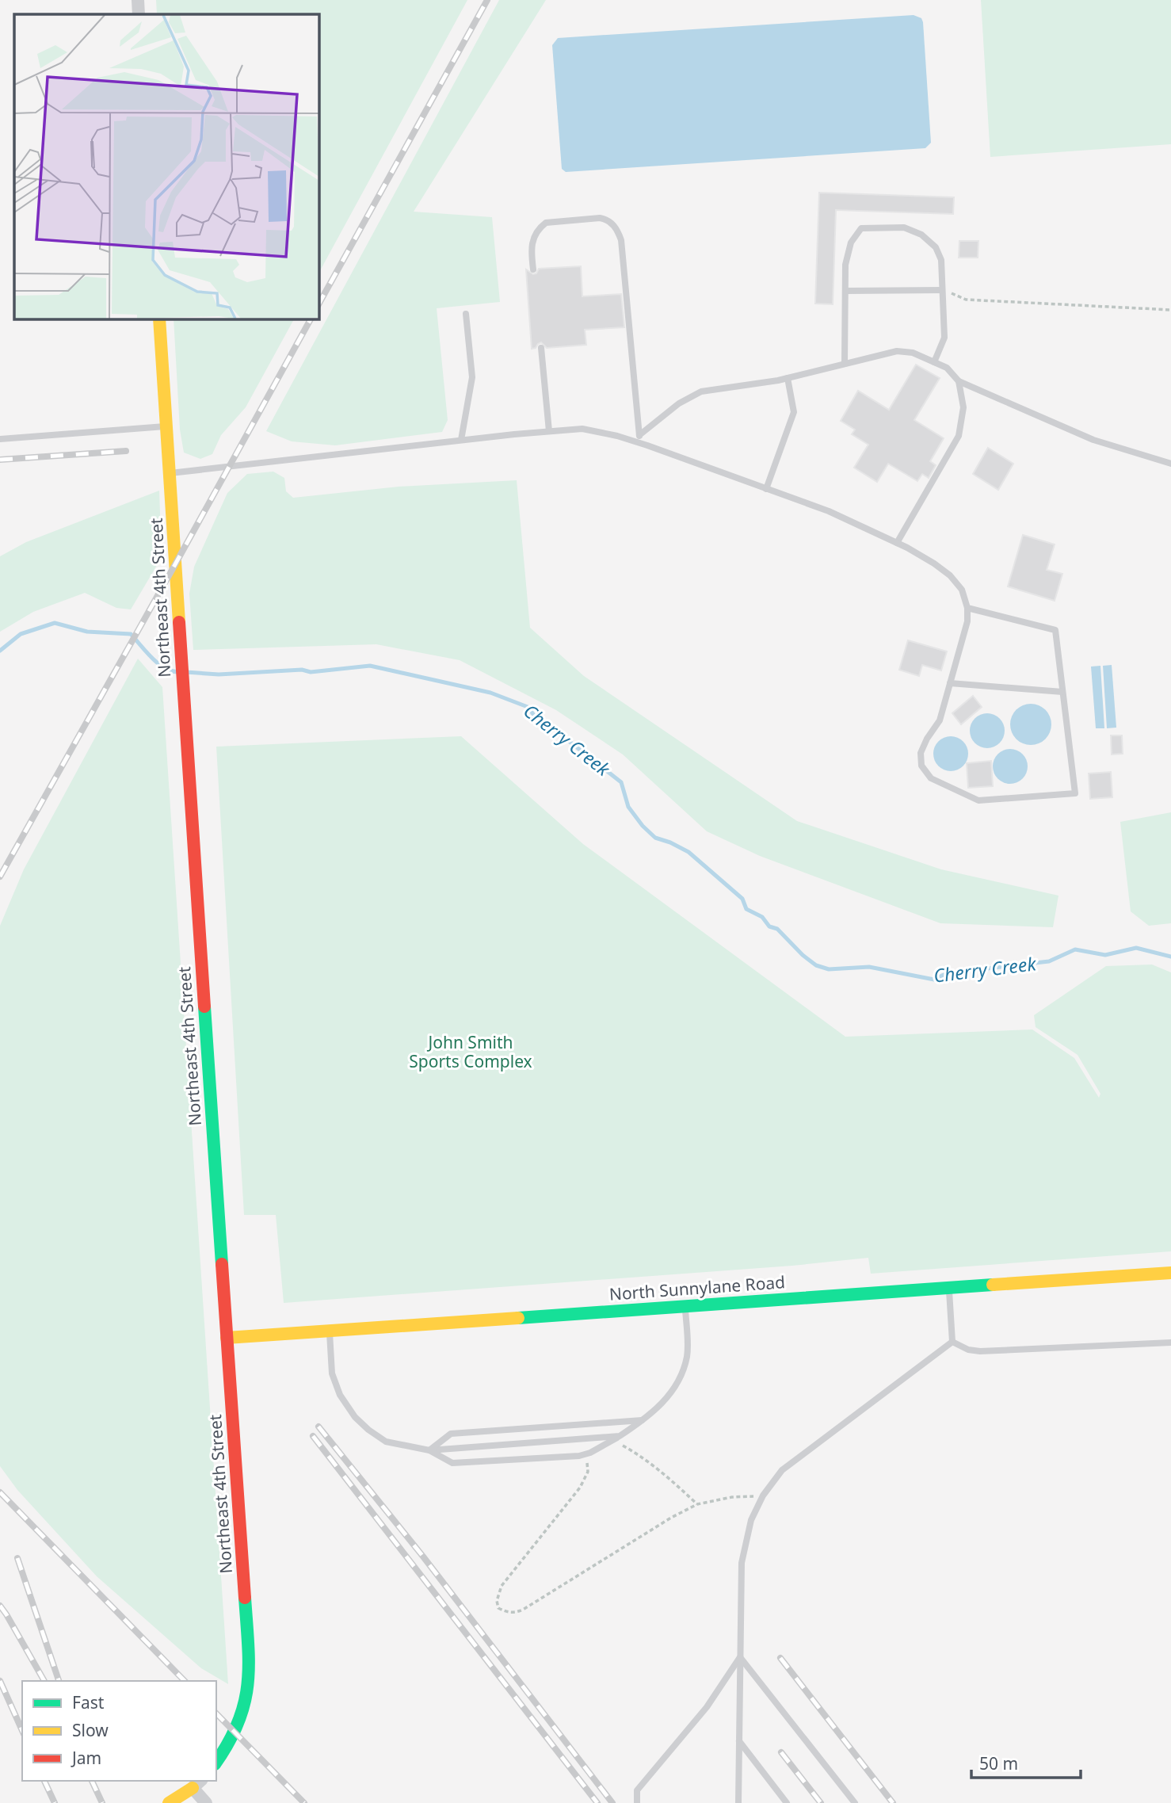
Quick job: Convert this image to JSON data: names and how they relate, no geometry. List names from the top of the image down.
{
  "streets": {
    "street": ["Northeast 4th Street", "North Sunnylane Road"]
  },
  "crossings": [
    ["Northeast 4th Street", "North Sunnylane Road"]
  ],
  "water": ["Cherry Creek"],
  "parks": ["John Smith Sports Complex"],
  "legend": ["Fast", "Slow", "Jam"],
  "scale_bar": "50 m"
}
